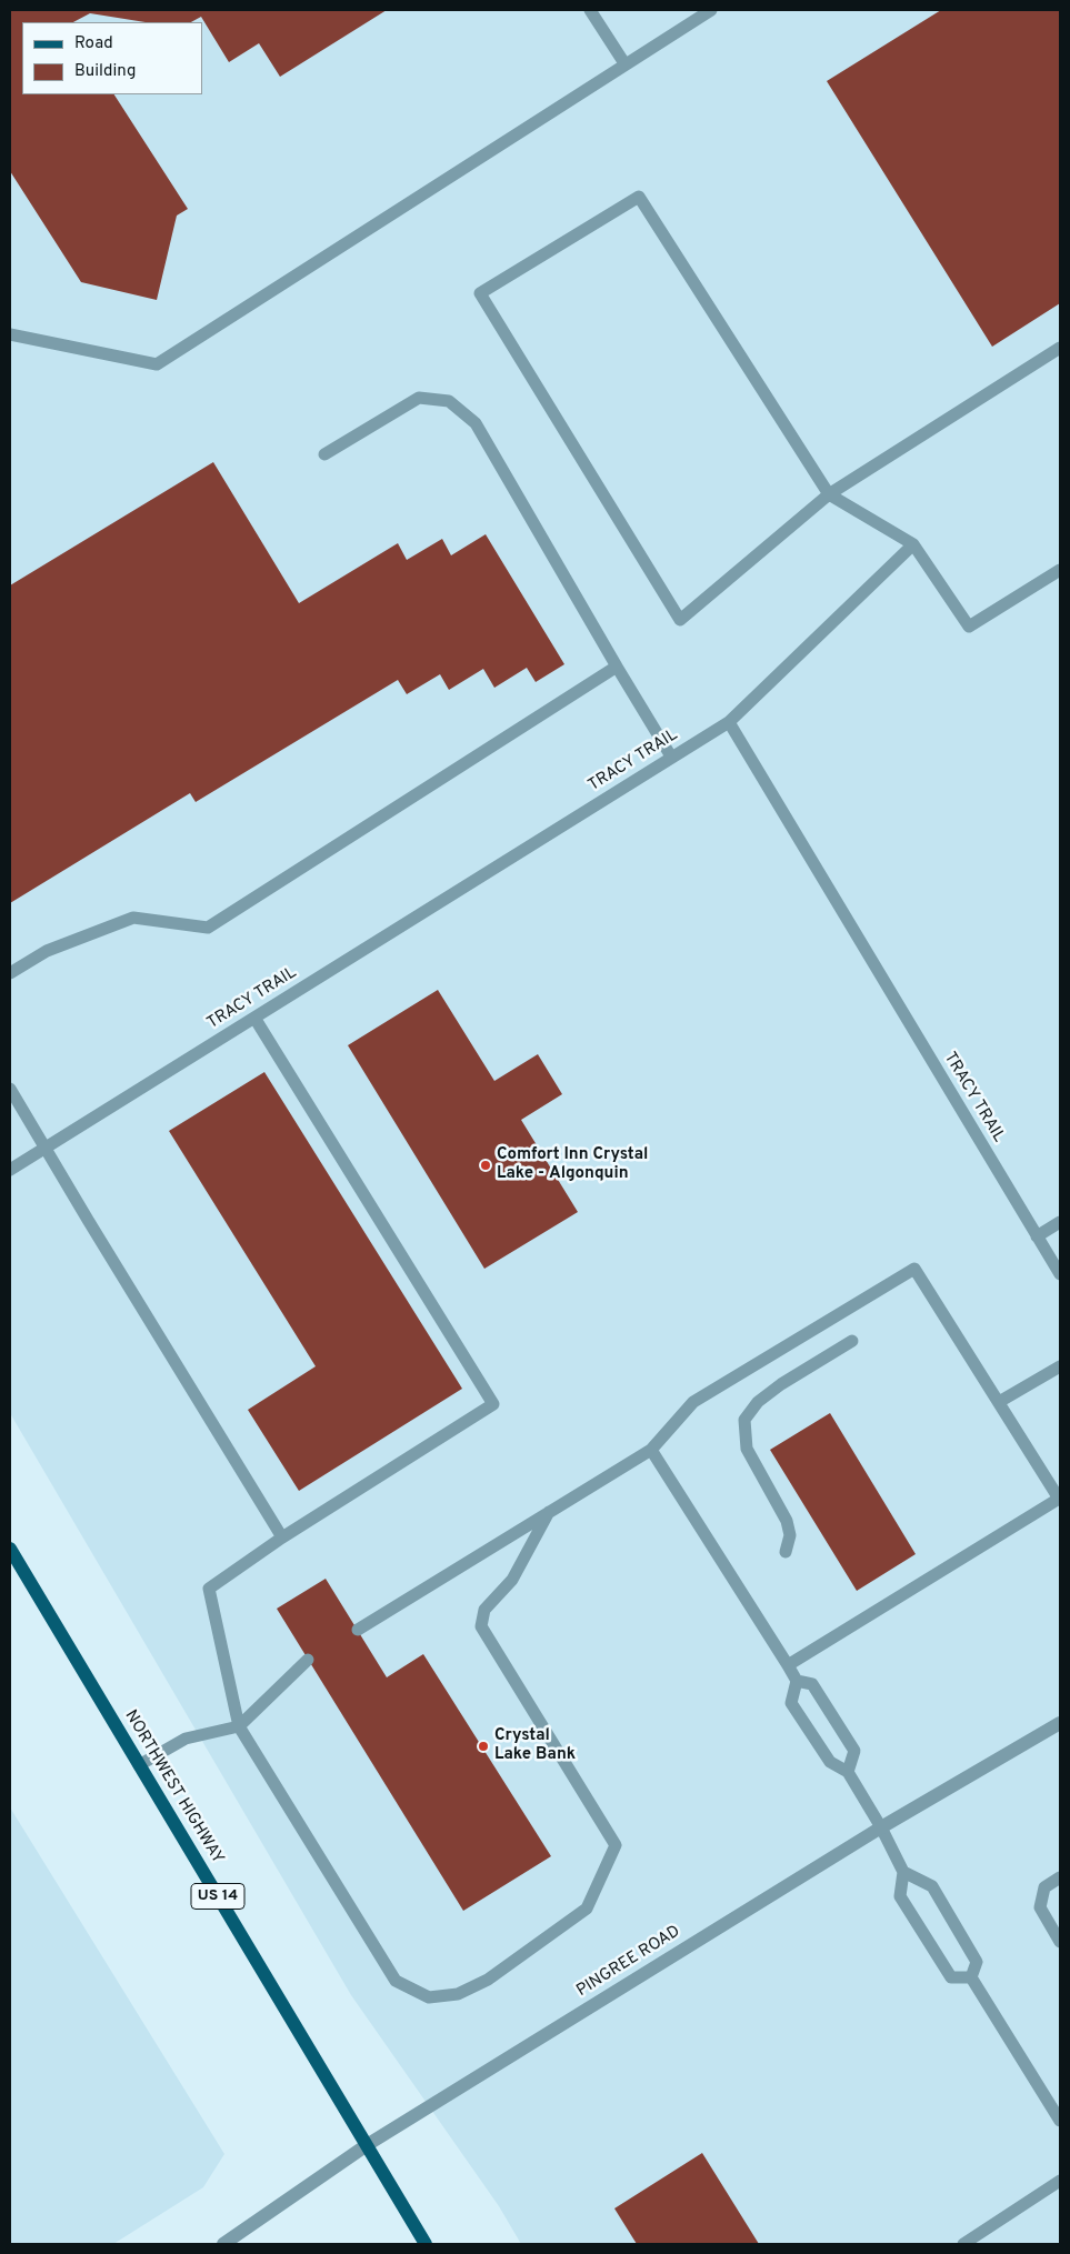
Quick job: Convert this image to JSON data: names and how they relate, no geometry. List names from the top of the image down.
{
  "streets": {
    "main road": ["NORTHWEST HIGHWAY", "US 14"],
    "street": ["PINGREE ROAD"],
    "lane": ["TRACY TRAIL"]
  },
  "crossings": [
    ["NORTHWEST HIGHWAY", "PINGREE ROAD"]
  ],
  "places": ["Comfort Inn Crystal Lake - Algonquin", "Crystal Lake Bank"],
  "legend": ["Road", "Building"]
}
